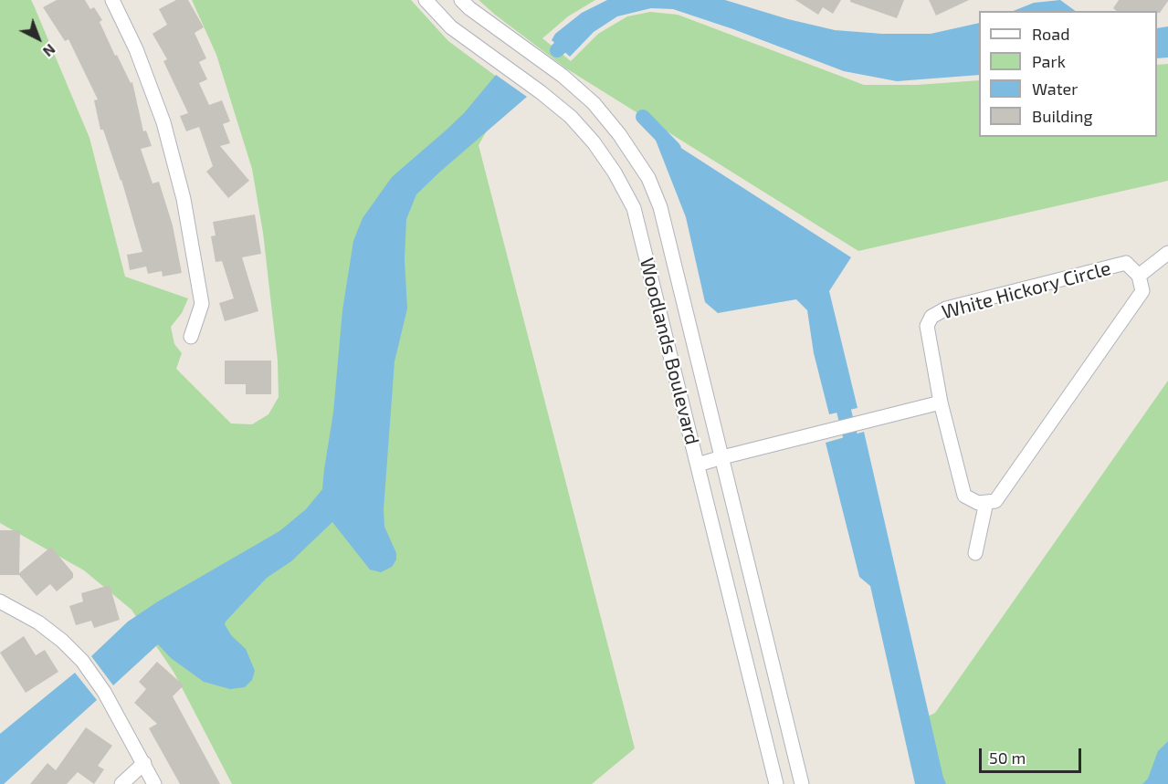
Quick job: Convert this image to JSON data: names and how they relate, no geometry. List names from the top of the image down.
{
  "streets": {
    "street": ["White Hickory Circle", "Woodlands Boulevard"]
  },
  "legend": [
    "Road",
    "Park",
    "Water",
    "Building"
  ],
  "scale_bar": "50 m",
  "north": "bottom right"
}
